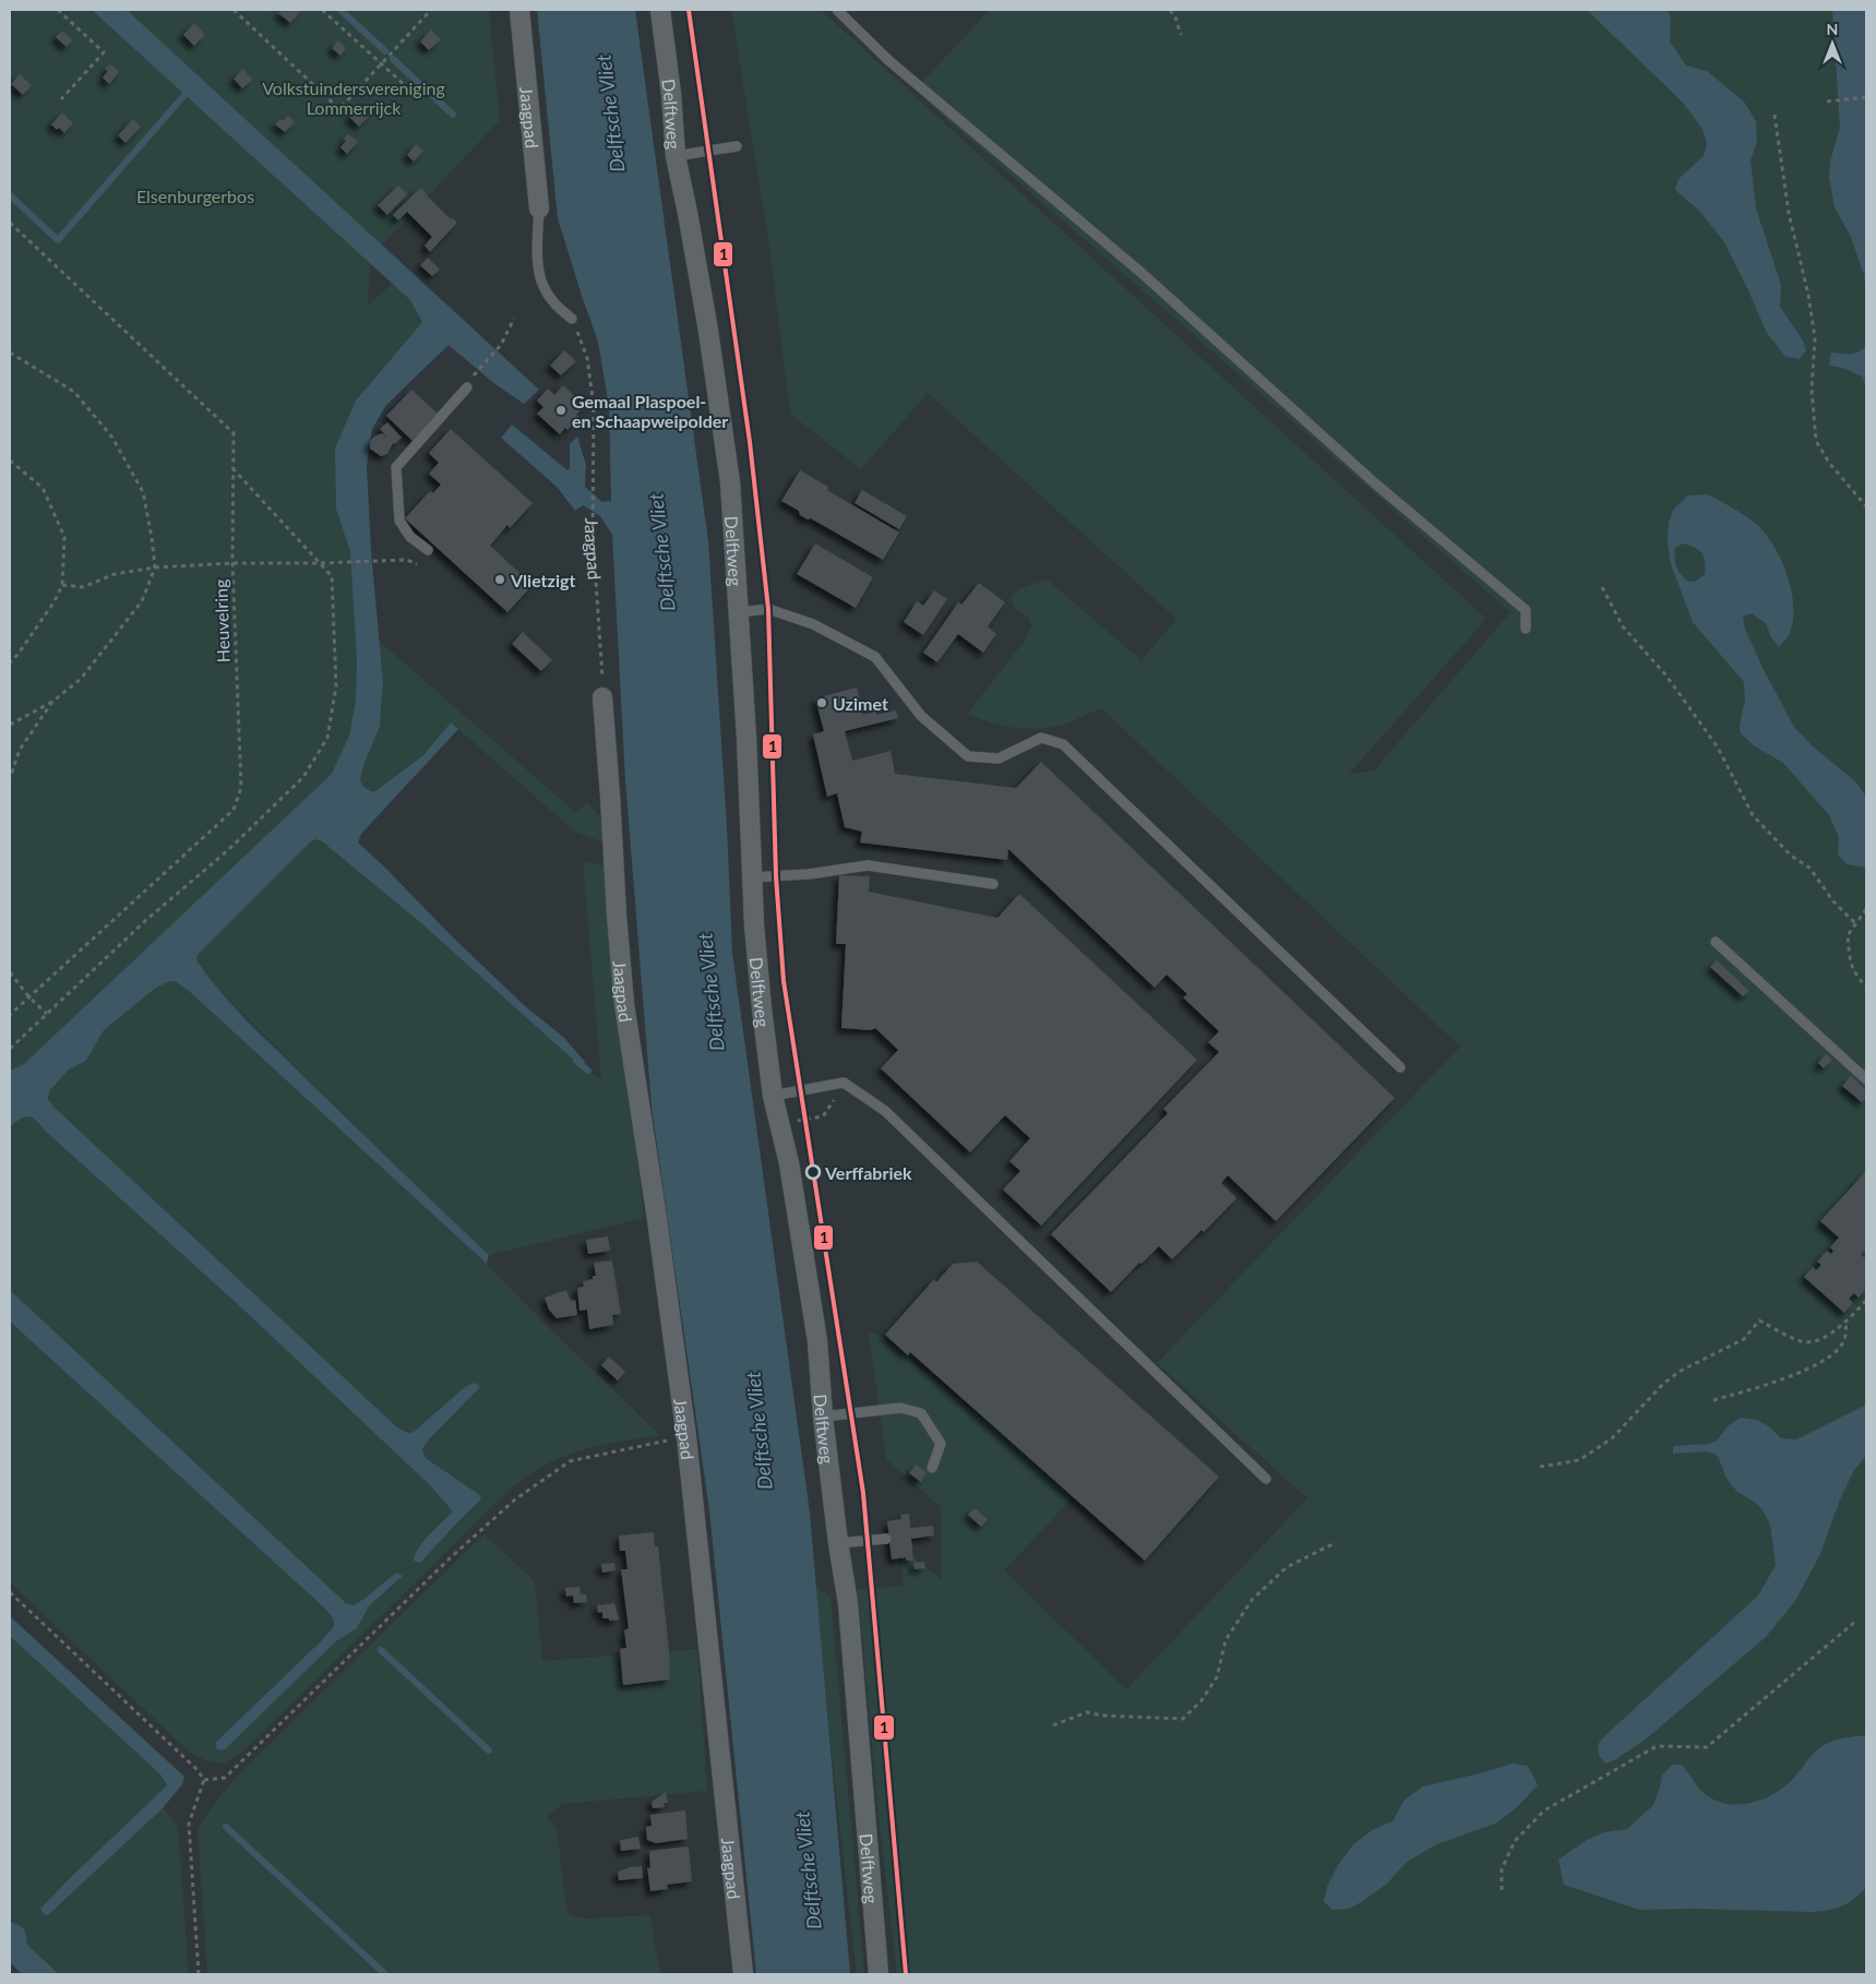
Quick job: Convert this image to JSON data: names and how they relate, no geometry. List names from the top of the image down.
{
  "streets": {
    "street": ["Delftweg", "Jaagpad"],
    "path": ["Heuvelring"]
  },
  "water": ["Delftsche Vliet"],
  "parks": ["Volkstuindersvereniging Lommerrijck", "Elsenburgerbos"],
  "places": [
    "Gemaal Plaspoel- en Schaapweipolder",
    "Vlietzigt",
    "Uzimet",
    "Verffabriek"
  ],
  "lines": ["transit line 1"],
  "north": "top"
}
